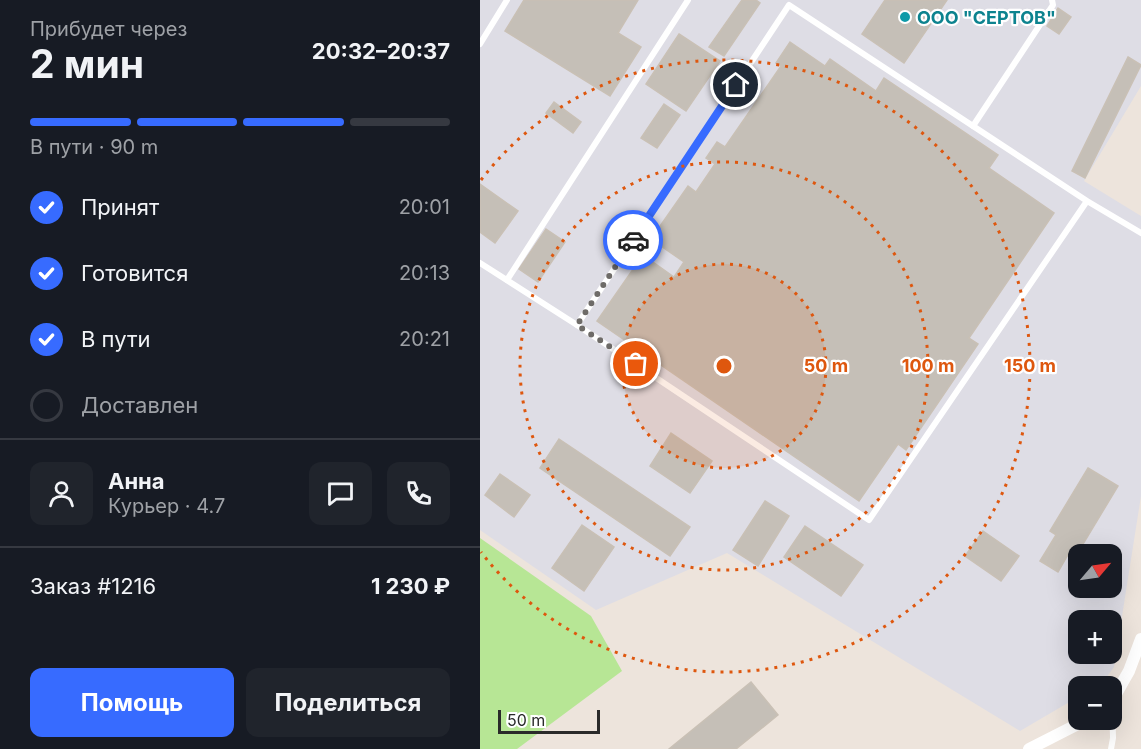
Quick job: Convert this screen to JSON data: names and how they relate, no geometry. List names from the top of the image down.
{
  "places": ["ООО \"СЕРТОВ\""],
  "scale_bar": "50 m",
  "north": "top right",
  "page": {
    "heading": ["2 мин", "Прибудет через", "20:32–20:37"],
    "panel": [
      "Анна",
      "Курьер · 4.7",
      "Заказ #1216",
      "1 230 ₽"
    ],
    "bar": "В пути · 90 m",
    "list": [
      ["Принят", "20:01"],
      ["Готовится", "20:13"],
      ["В пути", "20:21"],
      "Доставлен"
    ],
    "map_buttons": ["+", "−"],
    "buttons": ["Помощь", "Поделиться"],
    "scale": "50 m"
  },
  "rings": ["50 m", "100 m", "150 m"]
}
